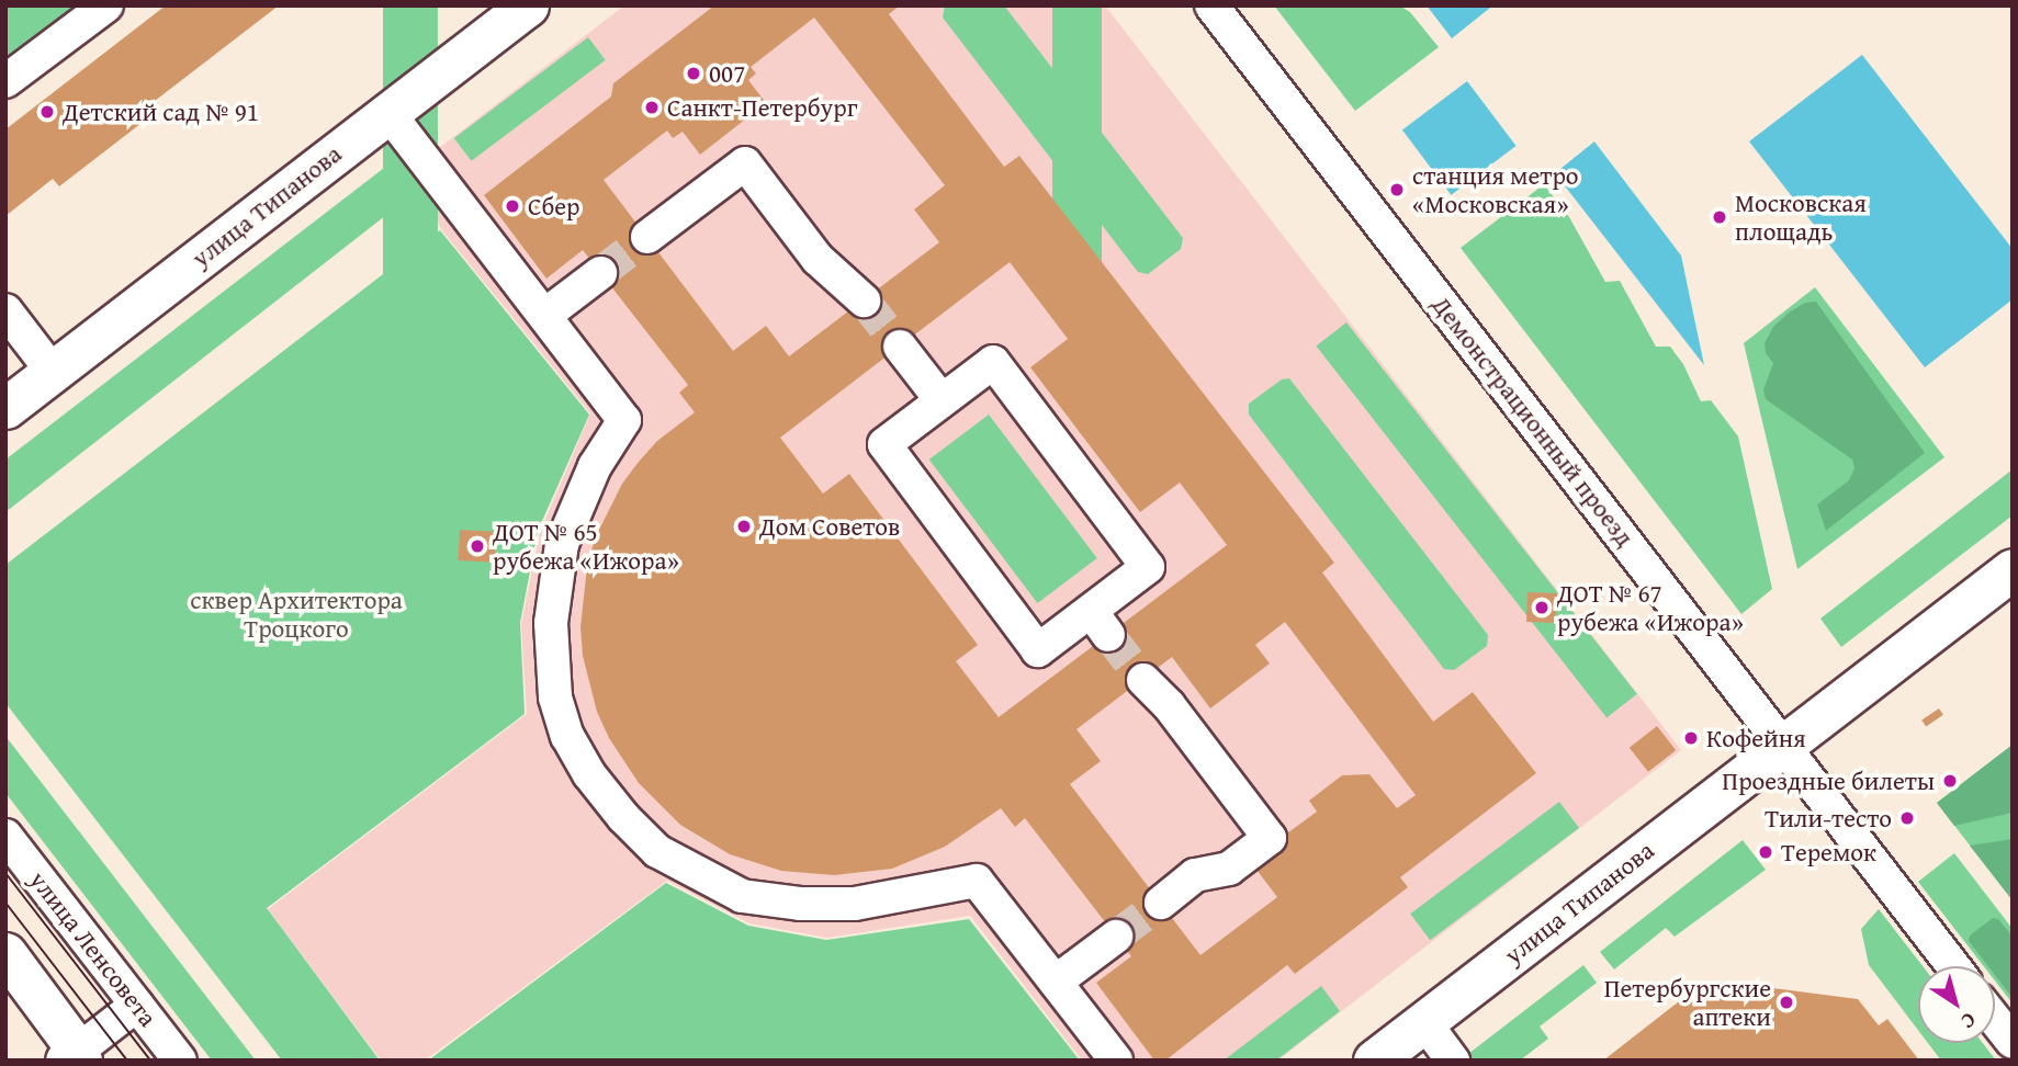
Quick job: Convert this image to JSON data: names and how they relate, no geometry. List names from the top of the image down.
{
  "streets": {
    "main road": ["улица Типанова"],
    "street": ["Демонстрационный проезд", "улица Ленсовета"]
  },
  "crossings": [
    ["улица Типанова", "Демонстрационный проезд"]
  ],
  "parks": ["сквер Архитектора Троцкого"],
  "places": [
    "007",
    "Санкт-Петербург",
    "Детский сад № 91",
    "станция метро «Московская»",
    "Сбер",
    "Московская площадь",
    "Дом Советов",
    "ДОТ № 65 рубежа «Ижора»",
    "ДОТ № 67 рубежа «Ижора»",
    "Кофейня",
    "Проездные билеты",
    "Тили-тесто",
    "Теремок",
    "Петербургские аптеки"
  ],
  "north": "bottom right"
}
